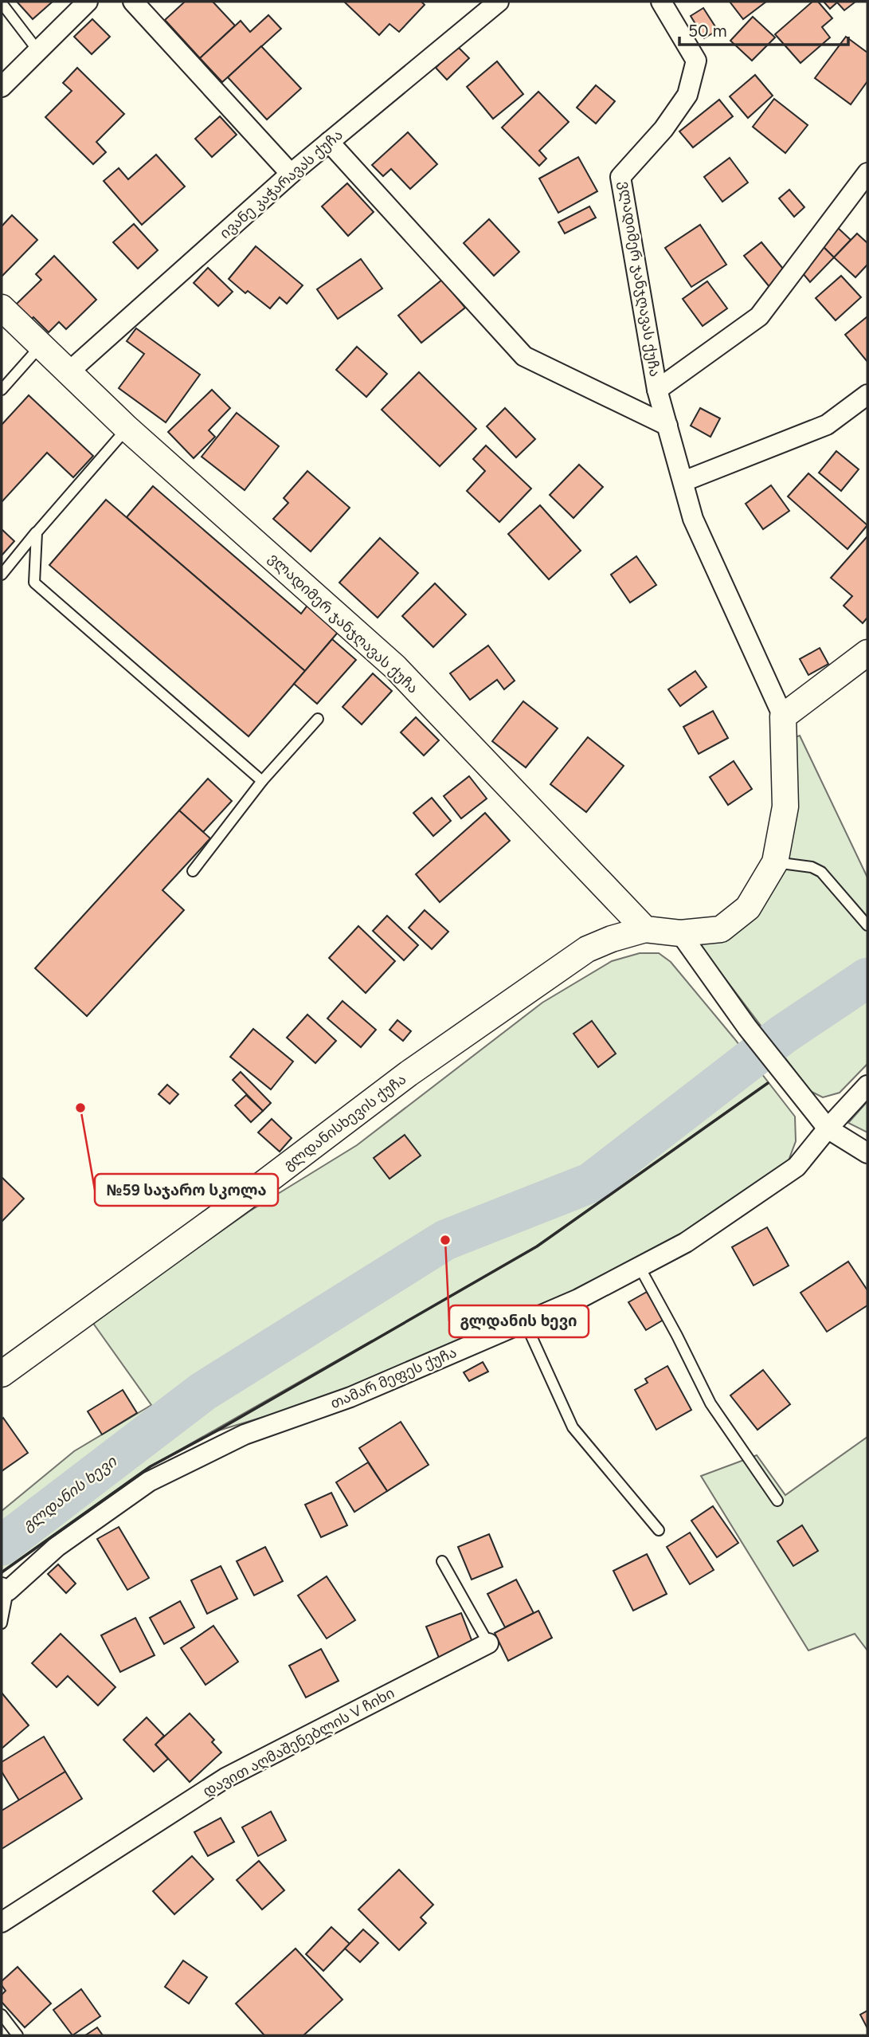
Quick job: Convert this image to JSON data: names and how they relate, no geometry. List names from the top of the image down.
{
  "streets": {
    "street": [
      "ივანე კაჭარავას ქუჩა",
      "ვლადიმერ ჯანჯღავას ქუჩა",
      "გლდანისხევის ქუჩა",
      "თამარ მეფეს ქუჩა",
      "დავით აღმაშენებლის V ჩიხი"
    ]
  },
  "crossings": [
    ["ივანე კაჭარავას ქუჩა", "ვლადიმერ ჯანჯღავას ქუჩა"],
    ["ვლადიმერ ჯანჯღავას ქუჩა", "გლდანისხევის ქუჩა"]
  ],
  "water": ["გლდანის ხევი"],
  "places": ["№59 საჯარო სკოლა", "გლდანის ხევი"],
  "scale_bar": "50 m"
}
